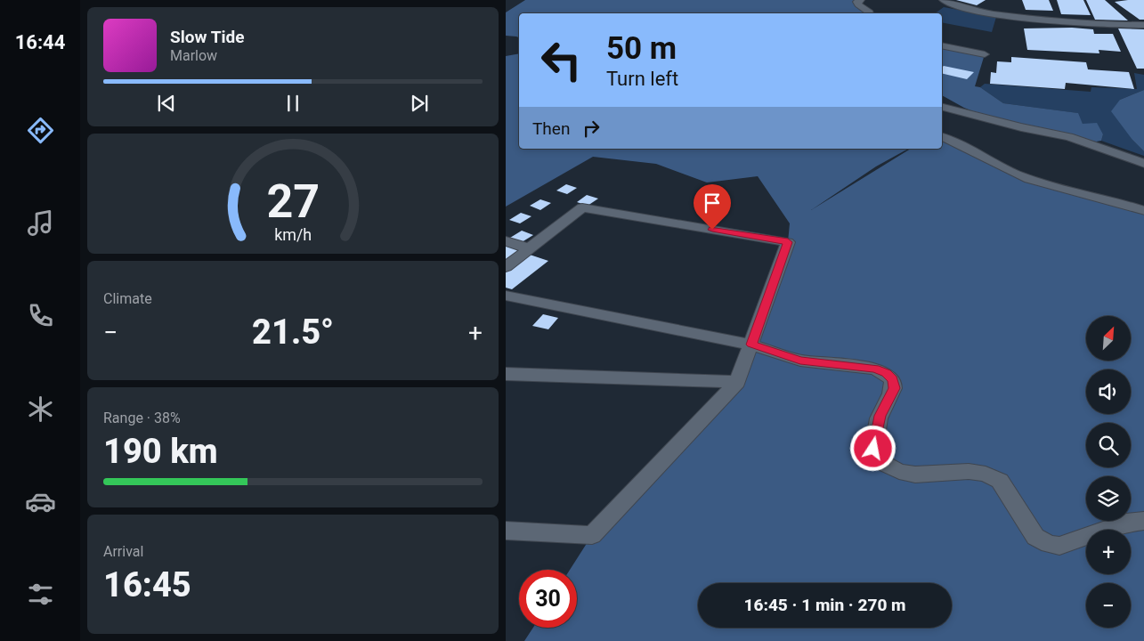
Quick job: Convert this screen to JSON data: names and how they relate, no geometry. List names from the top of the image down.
{
  "north": "top right",
  "page": {
    "tabs": "16:44",
    "turn": ["50 m", "Turn left"],
    "song": ["Slow Tide", "Marlow"],
    "then": "Then",
    "tile": [
      "Climate",
      ["Range · 38%", "190 km"],
      ["Arrival", "16:45"]
    ],
    "heat": ["−", "21.5°", "+"],
    "map_buttons": ["+", "−"],
    "limit": "30",
    "trip": "16:45 · 1 min · 270 m",
    "gauge": ["27", "km/h"]
  }
}
